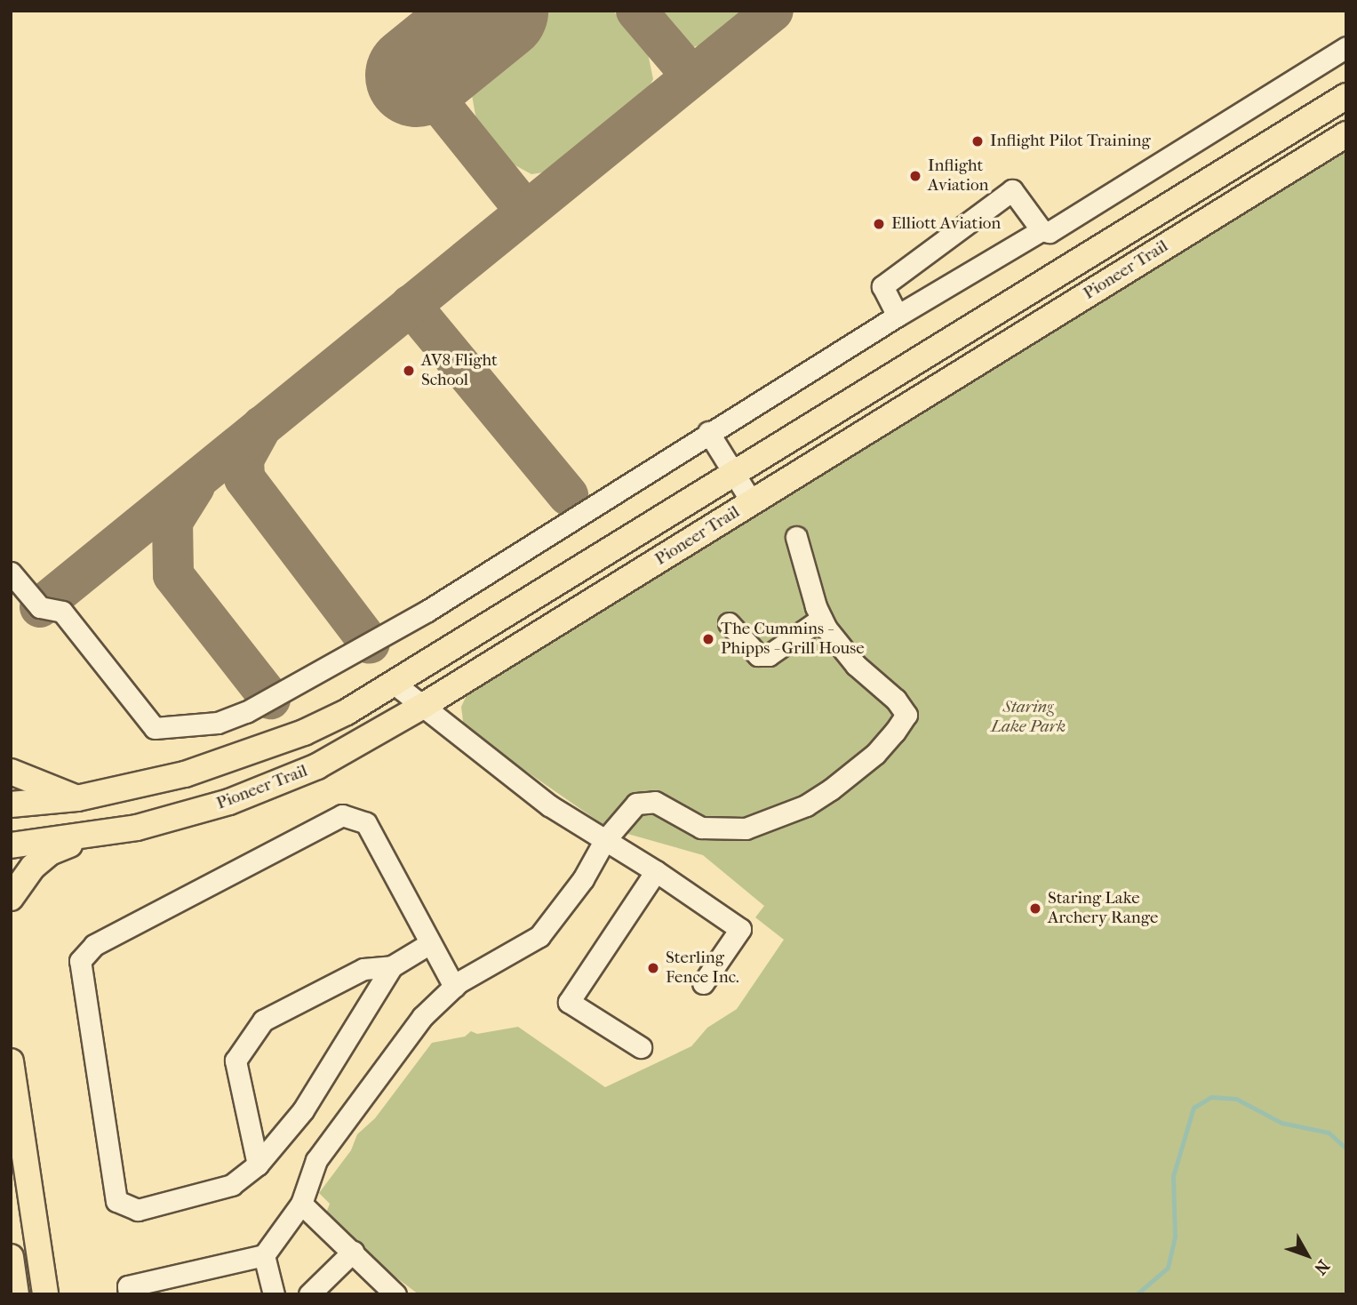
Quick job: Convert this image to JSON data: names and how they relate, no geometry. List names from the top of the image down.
{
  "streets": {
    "main road": ["Pioneer Trail"]
  },
  "parks": ["Staring Lake Park"],
  "places": [
    "Inflight Pilot Training",
    "Inflight Aviation",
    "Elliott Aviation",
    "AV8 Flight School",
    "The Cummins - Phipps - Grill House",
    "Staring Lake Archery Range",
    "Sterling Fence Inc."
  ],
  "north": "bottom right"
}
